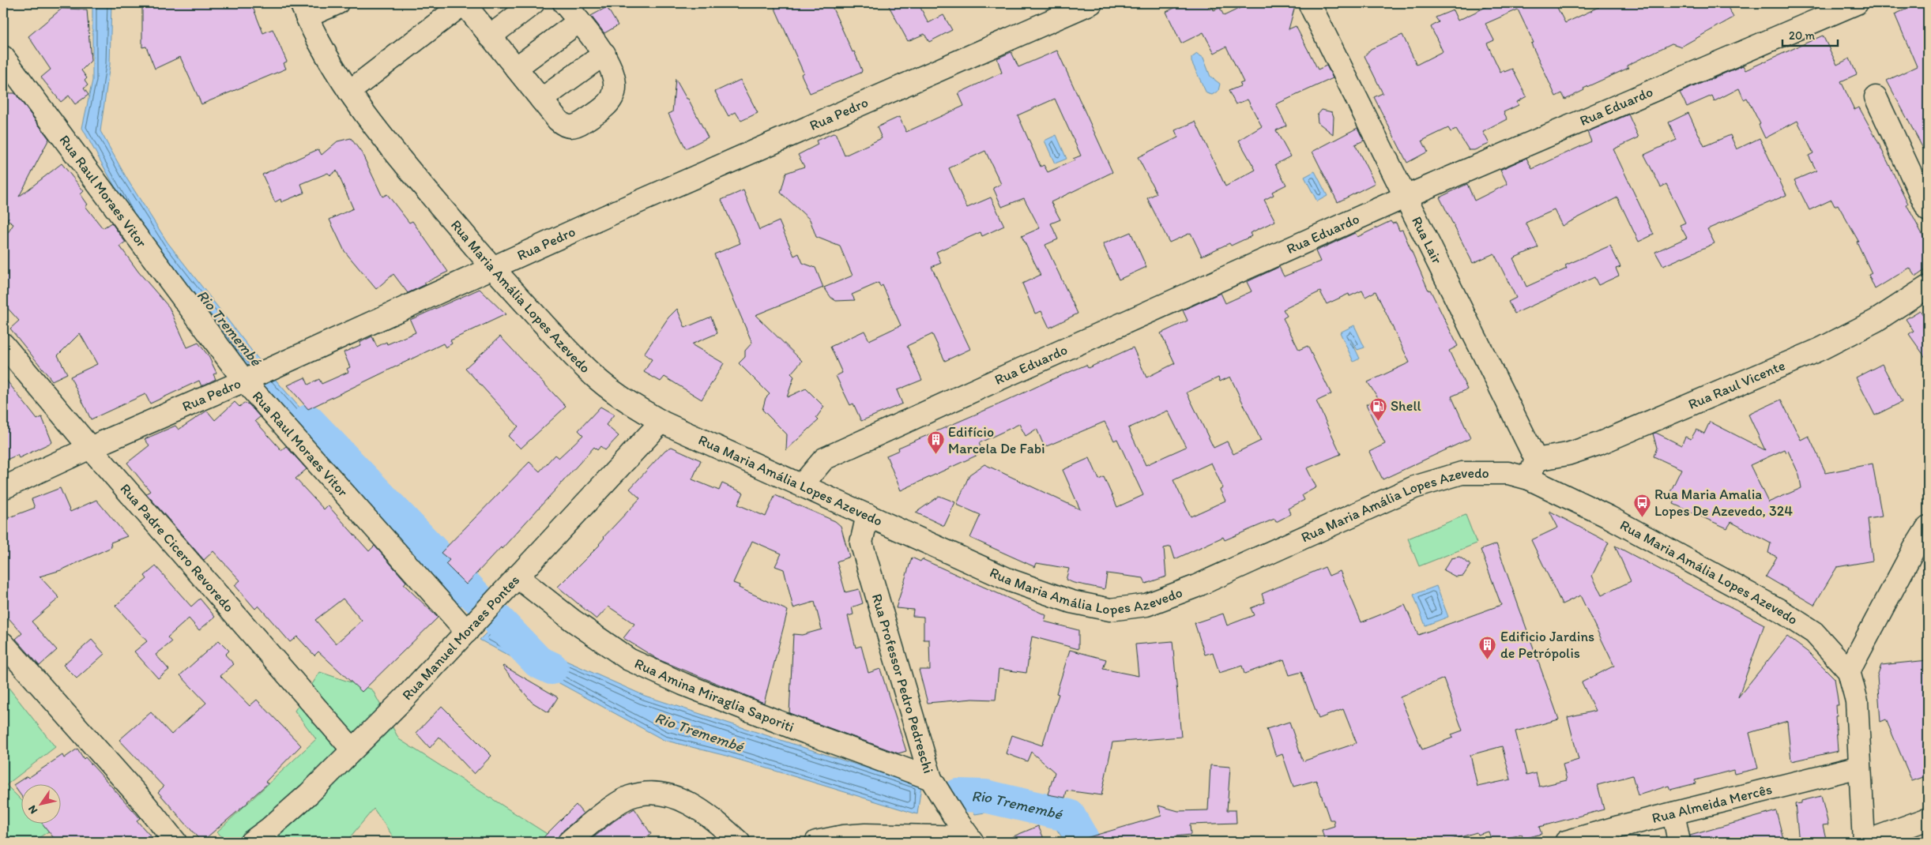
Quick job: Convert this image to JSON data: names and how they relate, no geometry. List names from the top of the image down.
{
  "streets": {
    "street": [
      "Rua Eduardo",
      "Rua Pedro",
      "Rua Raul Moraes Vitor",
      "Rua Lair",
      "Rua Maria Amália Lopes Azevedo",
      "Rua Raul Vicente",
      "Rua Padre Cicero Revoredo",
      "Rua Manuel Moraes Pontes",
      "Rua Professor Pedro Pedreschi",
      "Rua Amina Miraglia Saporiti",
      "Rua Almeida Mercês"
    ]
  },
  "crossings": [
    ["Rua Eduardo", "Rua Lair"],
    ["Rua Eduardo", "Rua Maria Amália Lopes Azevedo"],
    ["Rua Pedro", "Rua Raul Moraes Vitor"],
    ["Rua Pedro", "Rua Maria Amália Lopes Azevedo"],
    ["Rua Pedro", "Rua Padre Cicero Revoredo"],
    ["Rua Raul Moraes Vitor", "Rua Manuel Moraes Pontes"],
    ["Rua Lair", "Rua Maria Amália Lopes Azevedo"],
    ["Rua Lair", "Rua Raul Vicente"],
    ["Rua Maria Amália Lopes Azevedo", "Rua Raul Vicente"],
    ["Rua Maria Amália Lopes Azevedo", "Rua Manuel Moraes Pontes"],
    ["Rua Maria Amália Lopes Azevedo", "Rua Professor Pedro Pedreschi"],
    ["Rua Maria Amália Lopes Azevedo", "Rua Almeida Mercês"],
    ["Rua Padre Cicero Revoredo", "Rua Manuel Moraes Pontes"],
    ["Rua Manuel Moraes Pontes", "Rua Amina Miraglia Saporiti"],
    ["Rua Professor Pedro Pedreschi", "Rua Amina Miraglia Saporiti"]
  ],
  "water": ["Rio Tremembé"],
  "places": {
    "fuel station": ["Shell"],
    "building": ["Edifício Marcela De Fabi", "Edificio Jardins de Petrópolis"],
    "bus stop": ["Rua Maria Amalia Lopes De Azevedo, 324"]
  },
  "scale_bar": "20 m",
  "north": "bottom left"
}
